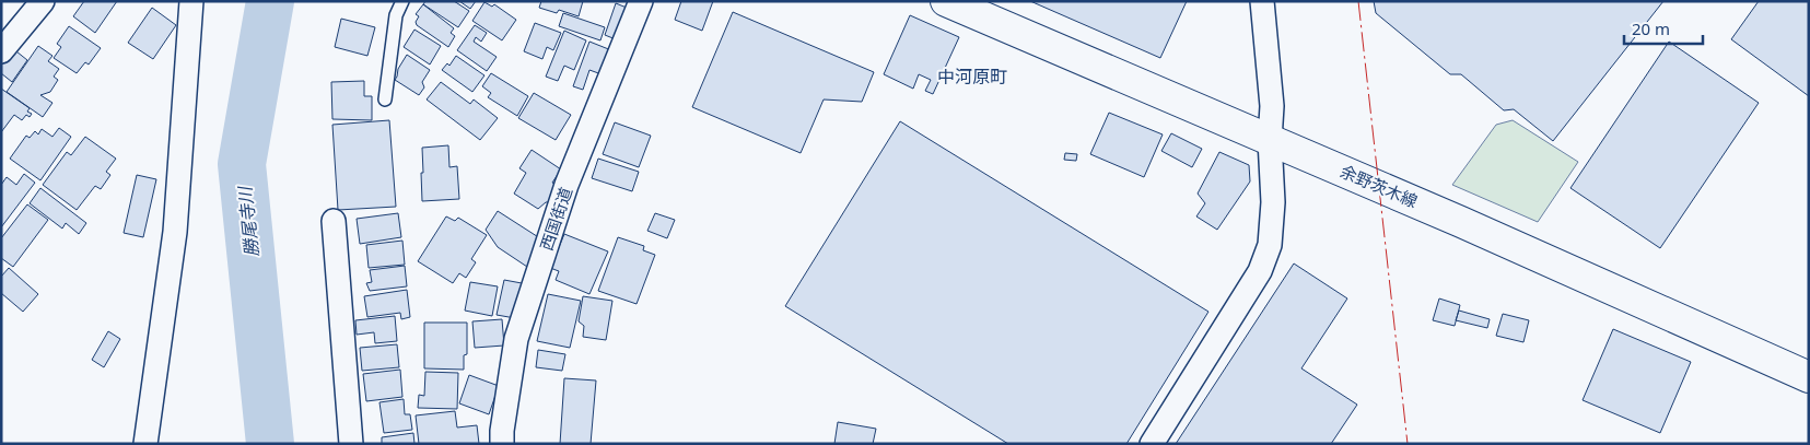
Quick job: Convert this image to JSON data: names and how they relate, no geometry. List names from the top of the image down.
{
  "streets": {
    "main road": ["余野茨木線"],
    "street": ["西国街道"]
  },
  "districts": ["中河原町"],
  "water": ["勝尾寺川"],
  "scale_bar": "20 m"
}
